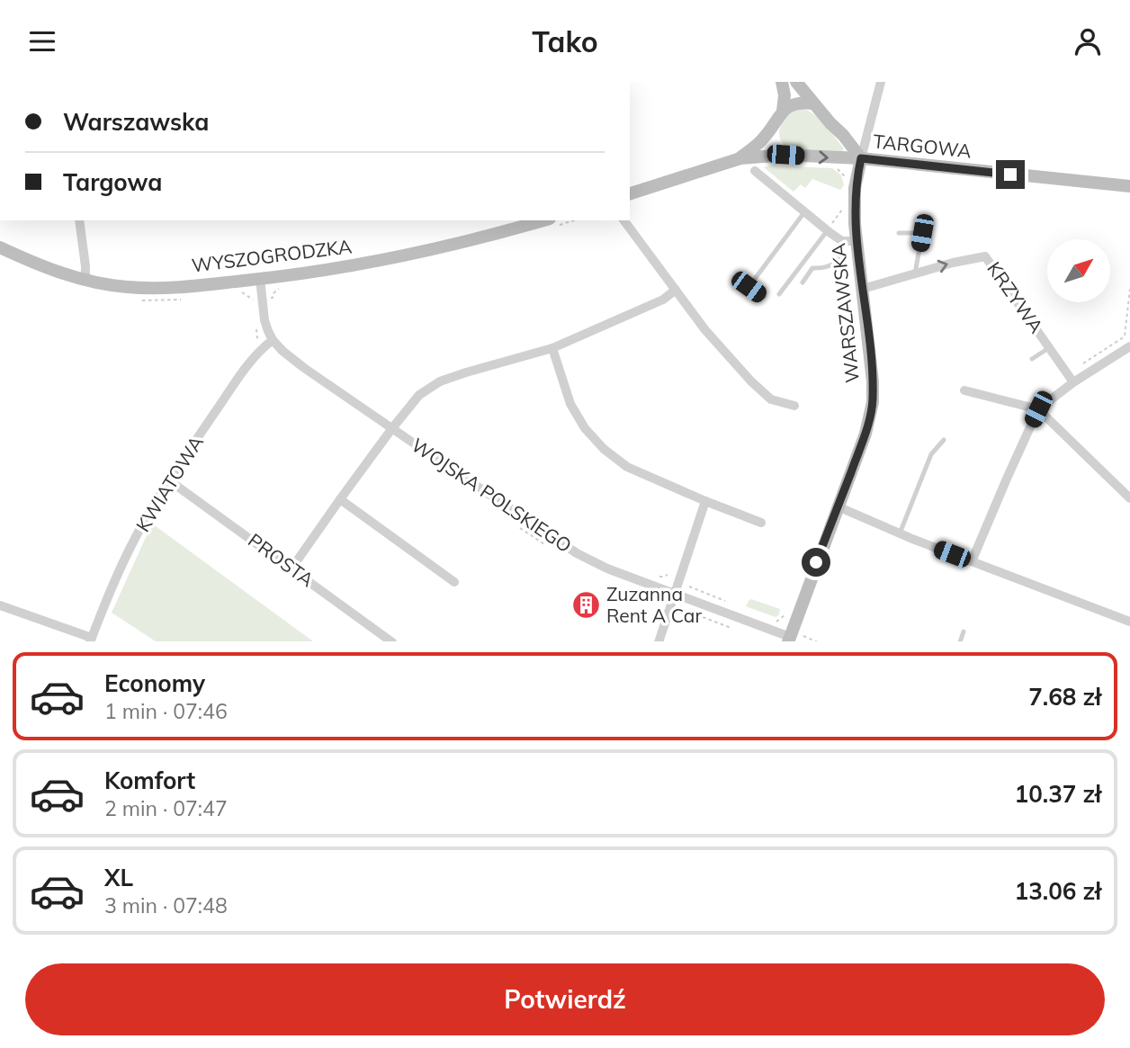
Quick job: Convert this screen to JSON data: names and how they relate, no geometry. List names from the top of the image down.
{
  "streets": {
    "main road": ["TARGOWA", "WYSZOGRODZKA", "WARSZAWSKA"],
    "street": [
      "KRZYWA",
      "KWIATOWA",
      "WOJSKA POLSKIEGO",
      "PROSTA"
    ]
  },
  "crossings": [
    ["TARGOWA", "WARSZAWSKA"],
    ["KRZYWA", "WARSZAWSKA"],
    ["WARSZAWSKA", "WOJSKA POLSKIEGO"],
    ["KWIATOWA", "WOJSKA POLSKIEGO"],
    ["KWIATOWA", "PROSTA"]
  ],
  "one_way": ["KRZYWA"],
  "places": {
    "building": ["Zuzanna Rent A Car"]
  },
  "north": "top right",
  "page": {
    "header": "Tako",
    "banner": ["Warszawska", "Targowa"],
    "list": [
      {
        "name": "Economy",
        "note": "1 min · 07:46",
        "value": "7.68 zł"
      },
      {
        "name": "Komfort",
        "note": "2 min · 07:47",
        "value": "10.37 zł"
      },
      {
        "name": "XL",
        "note": "3 min · 07:48",
        "value": "13.06 zł"
      }
    ],
    "buttons": "Potwierdź"
  }
}
